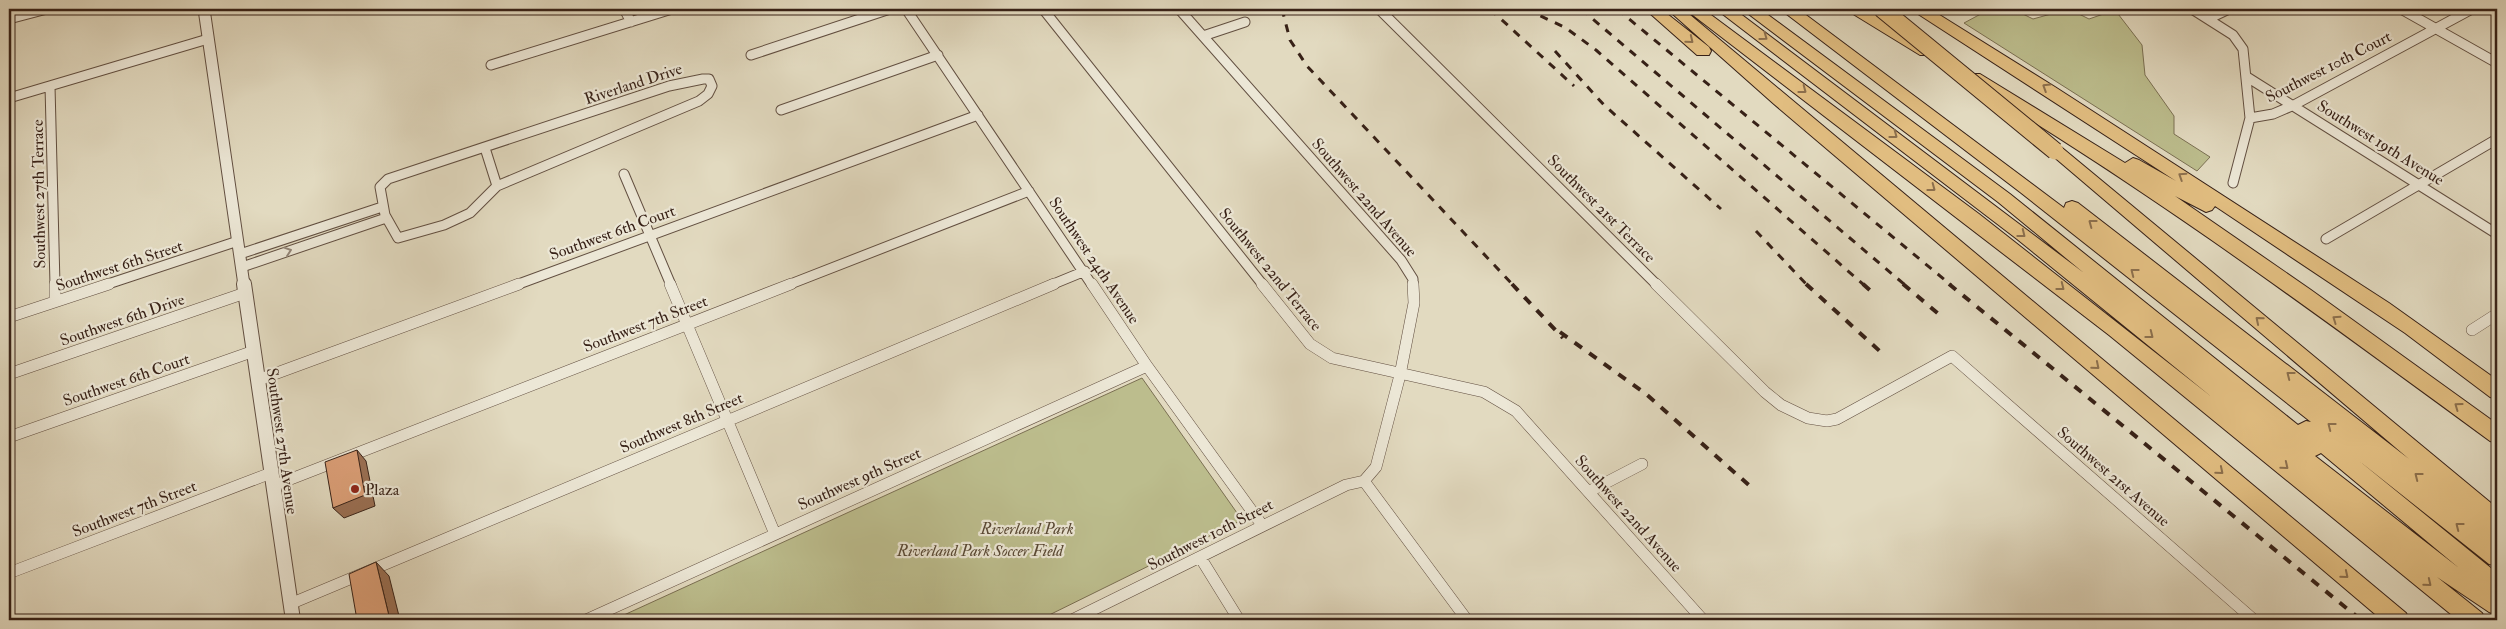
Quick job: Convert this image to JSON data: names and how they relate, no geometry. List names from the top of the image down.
{
  "streets": {
    "street": [
      "Southwest 10th Court",
      "Riverland Drive",
      "Southwest 19th Avenue",
      "Southwest 27th Terrace",
      "Southwest 22nd Avenue",
      "Southwest 21st Terrace",
      "Southwest 6th Court",
      "Southwest 24th Avenue",
      "Southwest 6th Street",
      "Southwest 22nd Terrace",
      "Southwest 6th Drive",
      "Southwest 7th Street",
      "Southwest 8th Street",
      "Southwest 27th Avenue",
      "Southwest 21st Avenue",
      "Southwest 9th Street",
      "Southwest 10th Street"
    ]
  },
  "crossings": [
    ["Southwest 10th Court", "Southwest 19th Avenue"],
    ["Southwest 27th Terrace", "Southwest 6th Street"],
    ["Southwest 22nd Avenue", "Southwest 22nd Terrace"],
    ["Southwest 21st Terrace", "Southwest 21st Avenue"],
    ["Southwest 6th Court", "Southwest 24th Avenue"],
    ["Southwest 6th Court", "Southwest 27th Avenue"],
    ["Southwest 24th Avenue", "Southwest 7th Street"],
    ["Southwest 24th Avenue", "Southwest 8th Street"],
    ["Southwest 24th Avenue", "Southwest 9th Street"],
    ["Southwest 24th Avenue", "Southwest 10th Street"],
    ["Southwest 6th Street", "Southwest 27th Avenue"],
    ["Southwest 6th Drive", "Southwest 27th Avenue"],
    ["Southwest 7th Street", "Southwest 27th Avenue"],
    ["Southwest 8th Street", "Southwest 27th Avenue"]
  ],
  "parks": ["Riverland Park", "Riverland Park Soccer Field"],
  "places": ["Plaza"]
}
